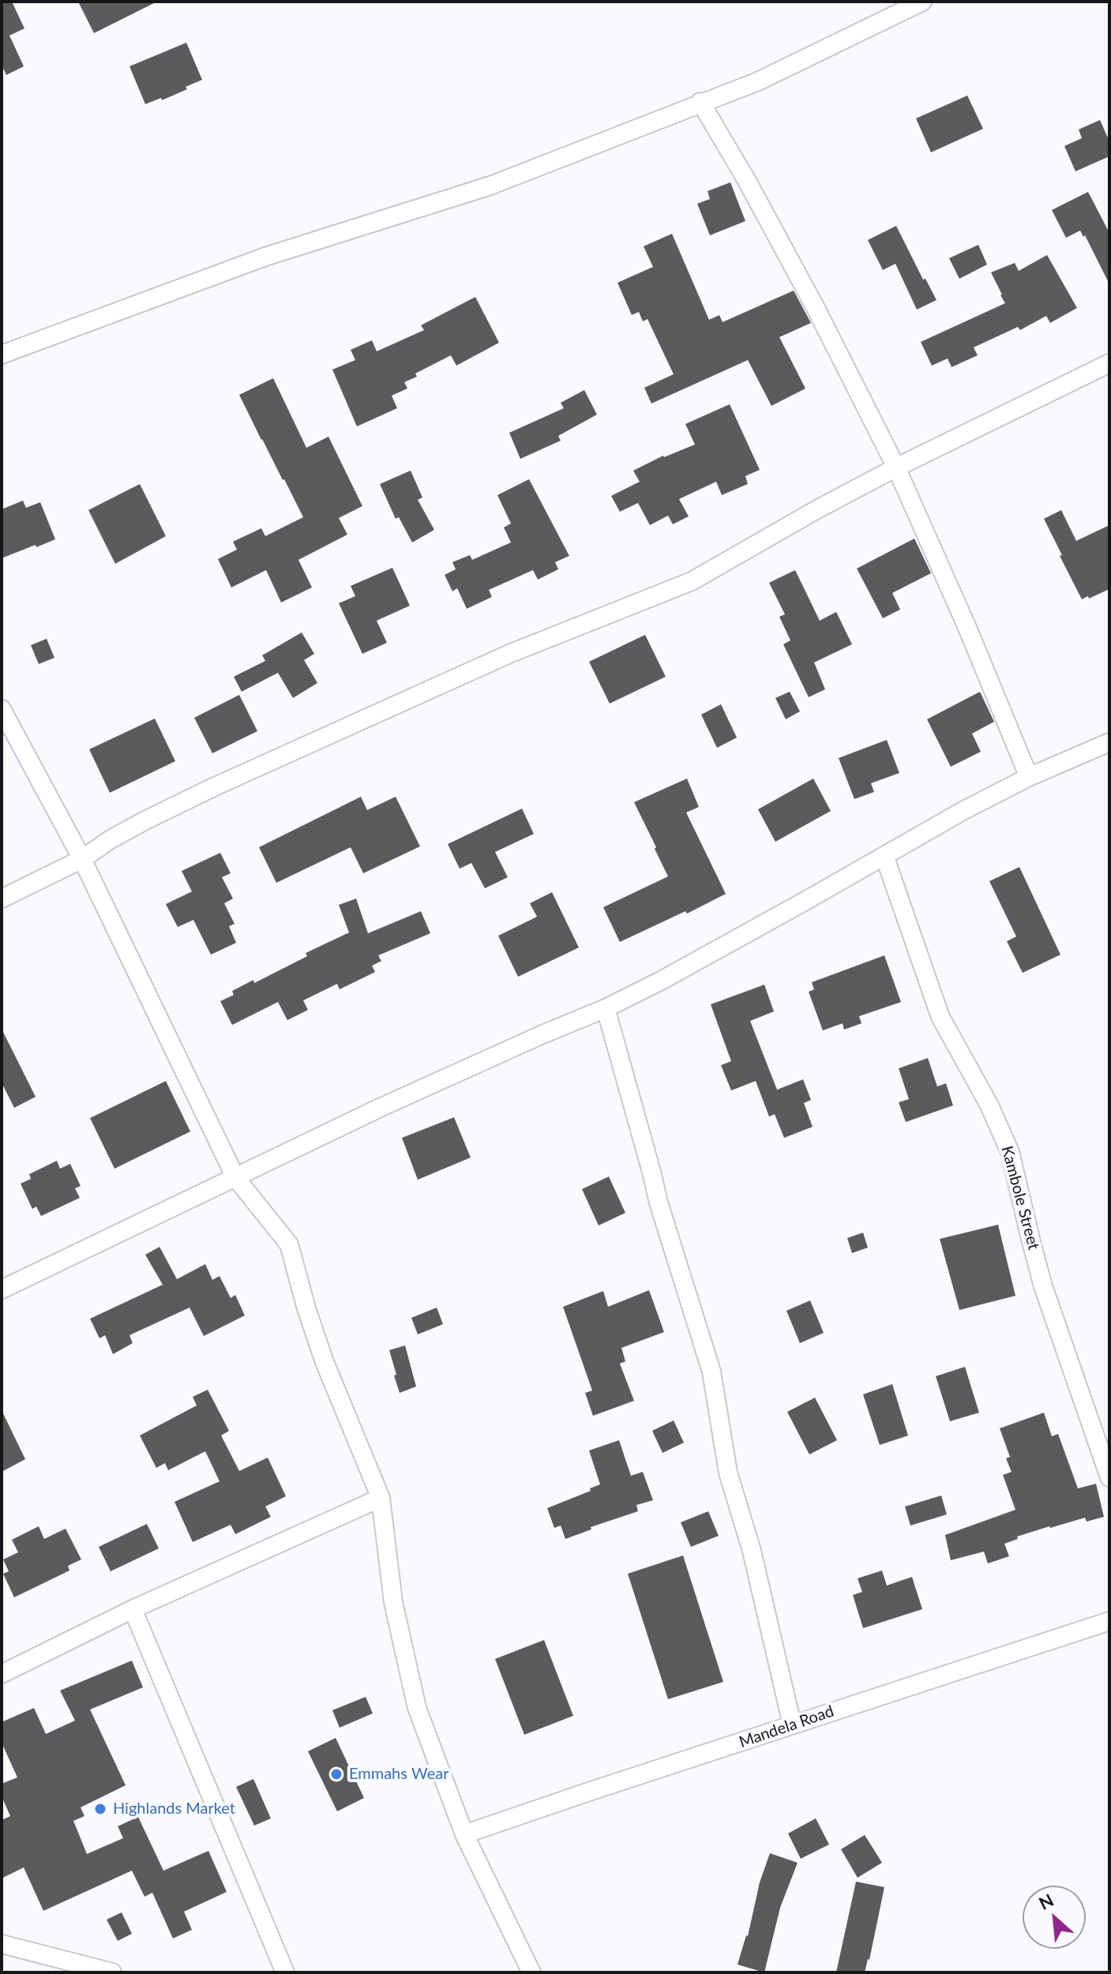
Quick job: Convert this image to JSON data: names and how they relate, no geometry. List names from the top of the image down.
{
  "streets": {
    "street": ["Kambole Street", "Mandela Road"]
  },
  "places": ["Emmahs Wear", "Highlands Market"],
  "north": "top left"
}
